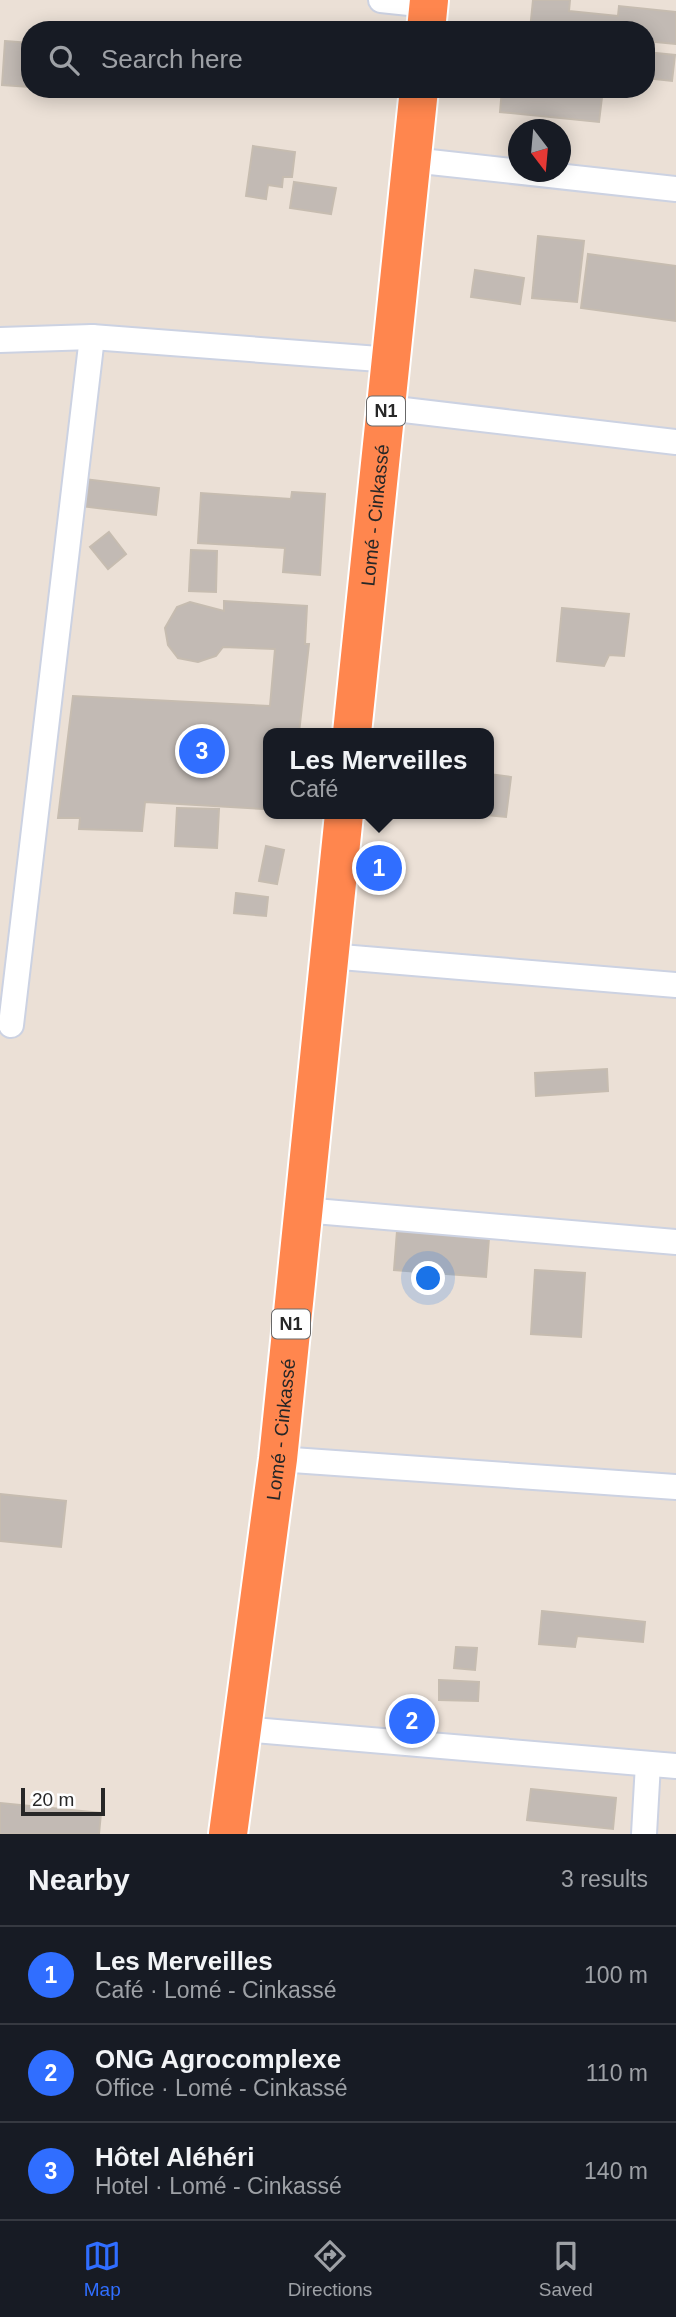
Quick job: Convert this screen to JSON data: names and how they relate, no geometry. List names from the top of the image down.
{
  "streets": {
    "highway": ["N1", "Lomé - Cinkassé"]
  },
  "scale_bar": "20 m",
  "north": "bottom",
  "page": {
    "search": "Search here",
    "pins": ["3", "1", "2"],
    "popup": ["Les Merveilles", "Café"],
    "scale": "20 m",
    "heading": ["Nearby", "3 results"],
    "list": [
      {
        "mark": "1",
        "name": "Les Merveilles",
        "note": "Café · Lomé - Cinkassé",
        "value": "100 m"
      },
      {
        "mark": "2",
        "name": "ONG Agrocomplexe",
        "note": "Office · Lomé - Cinkassé",
        "value": "110 m"
      },
      {
        "mark": "3",
        "name": "Hôtel Aléhéri",
        "note": "Hotel · Lomé - Cinkassé",
        "value": "140 m"
      }
    ],
    "nav": ["Map", "Directions", "Saved"]
  }
}
